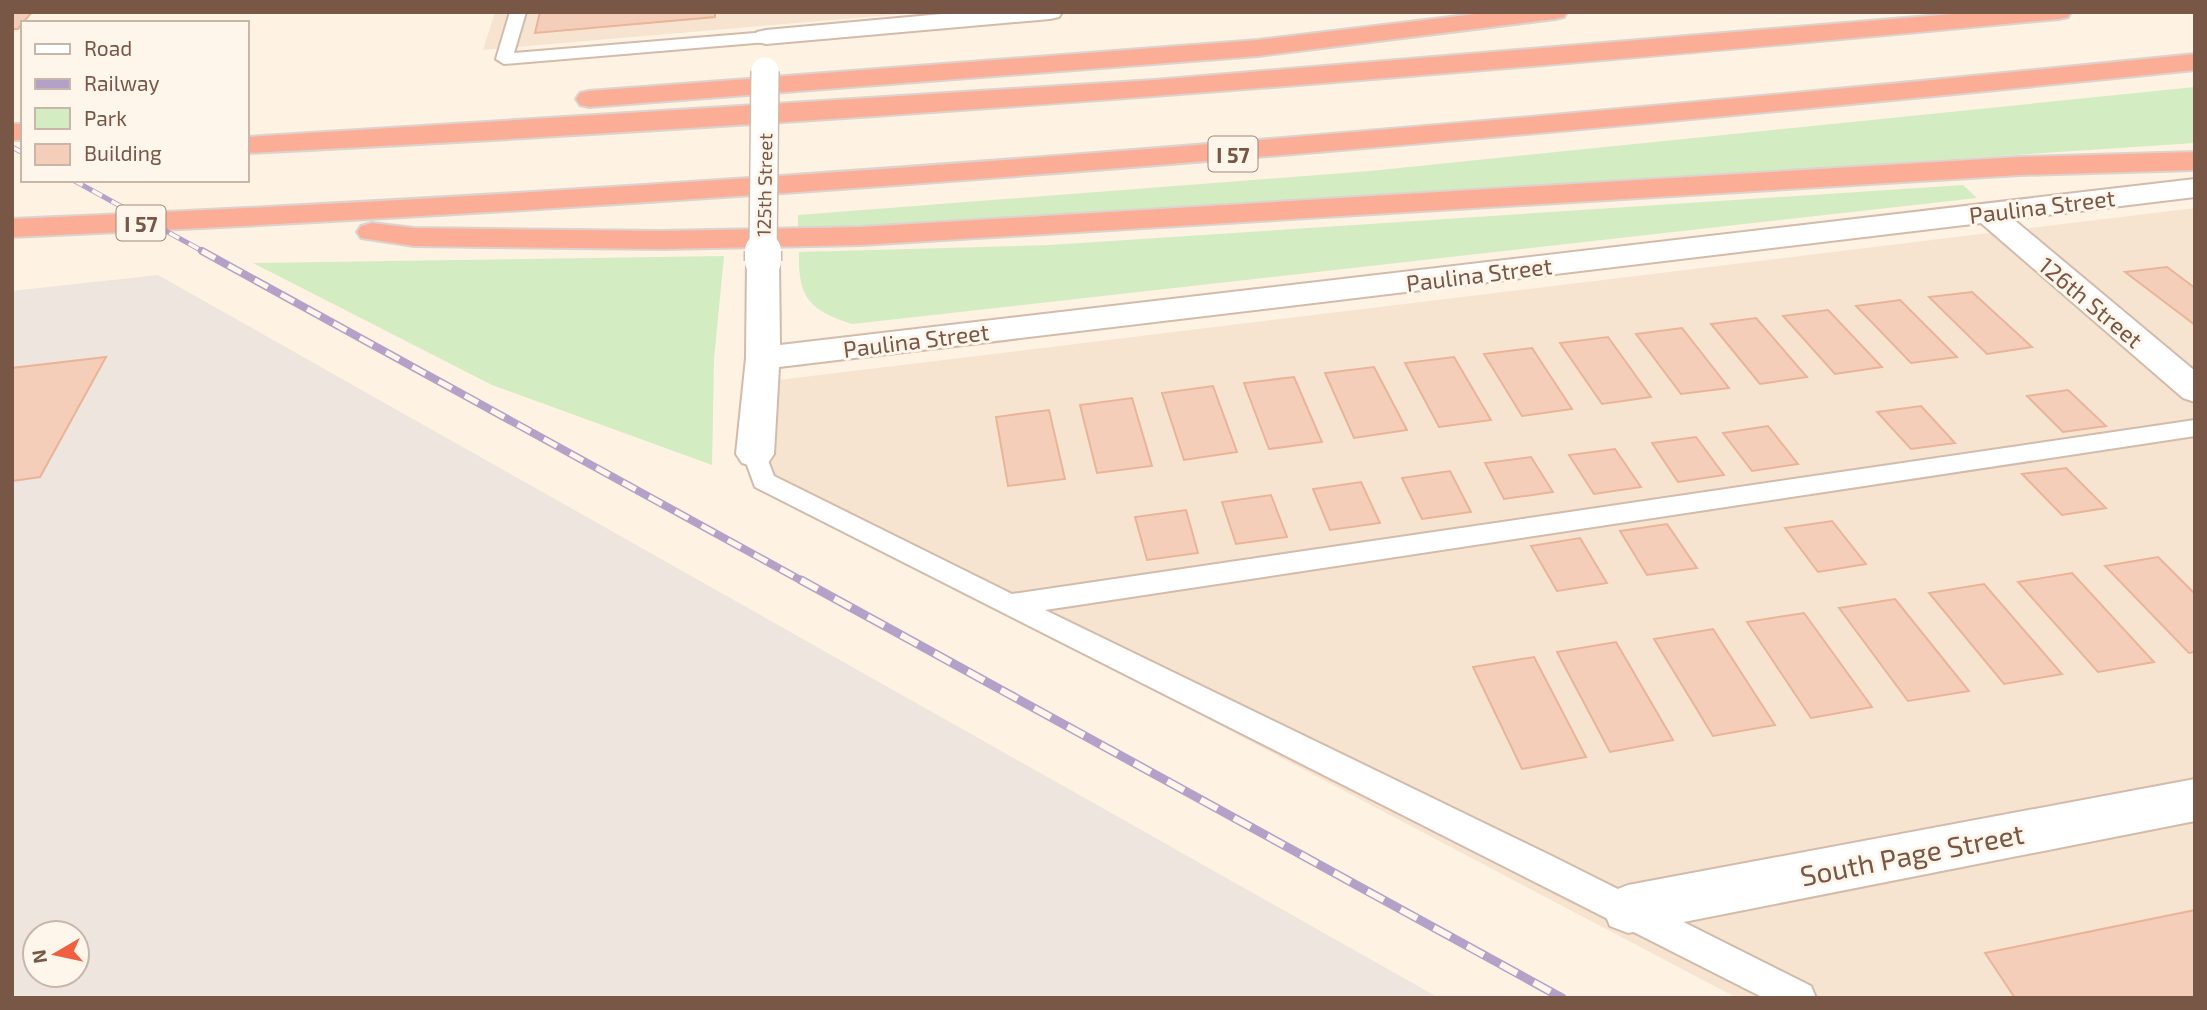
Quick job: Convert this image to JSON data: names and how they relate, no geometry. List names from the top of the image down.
{
  "streets": {
    "highway": ["I 57"],
    "street": [
      "125th Street",
      "Paulina Street",
      "126th Street",
      "South Page Street"
    ]
  },
  "crossings": [
    ["125th Street", "Paulina Street"],
    ["Paulina Street", "126th Street"]
  ],
  "legend": [
    "Road",
    "Railway",
    "Park",
    "Building"
  ],
  "north": "left"
}
